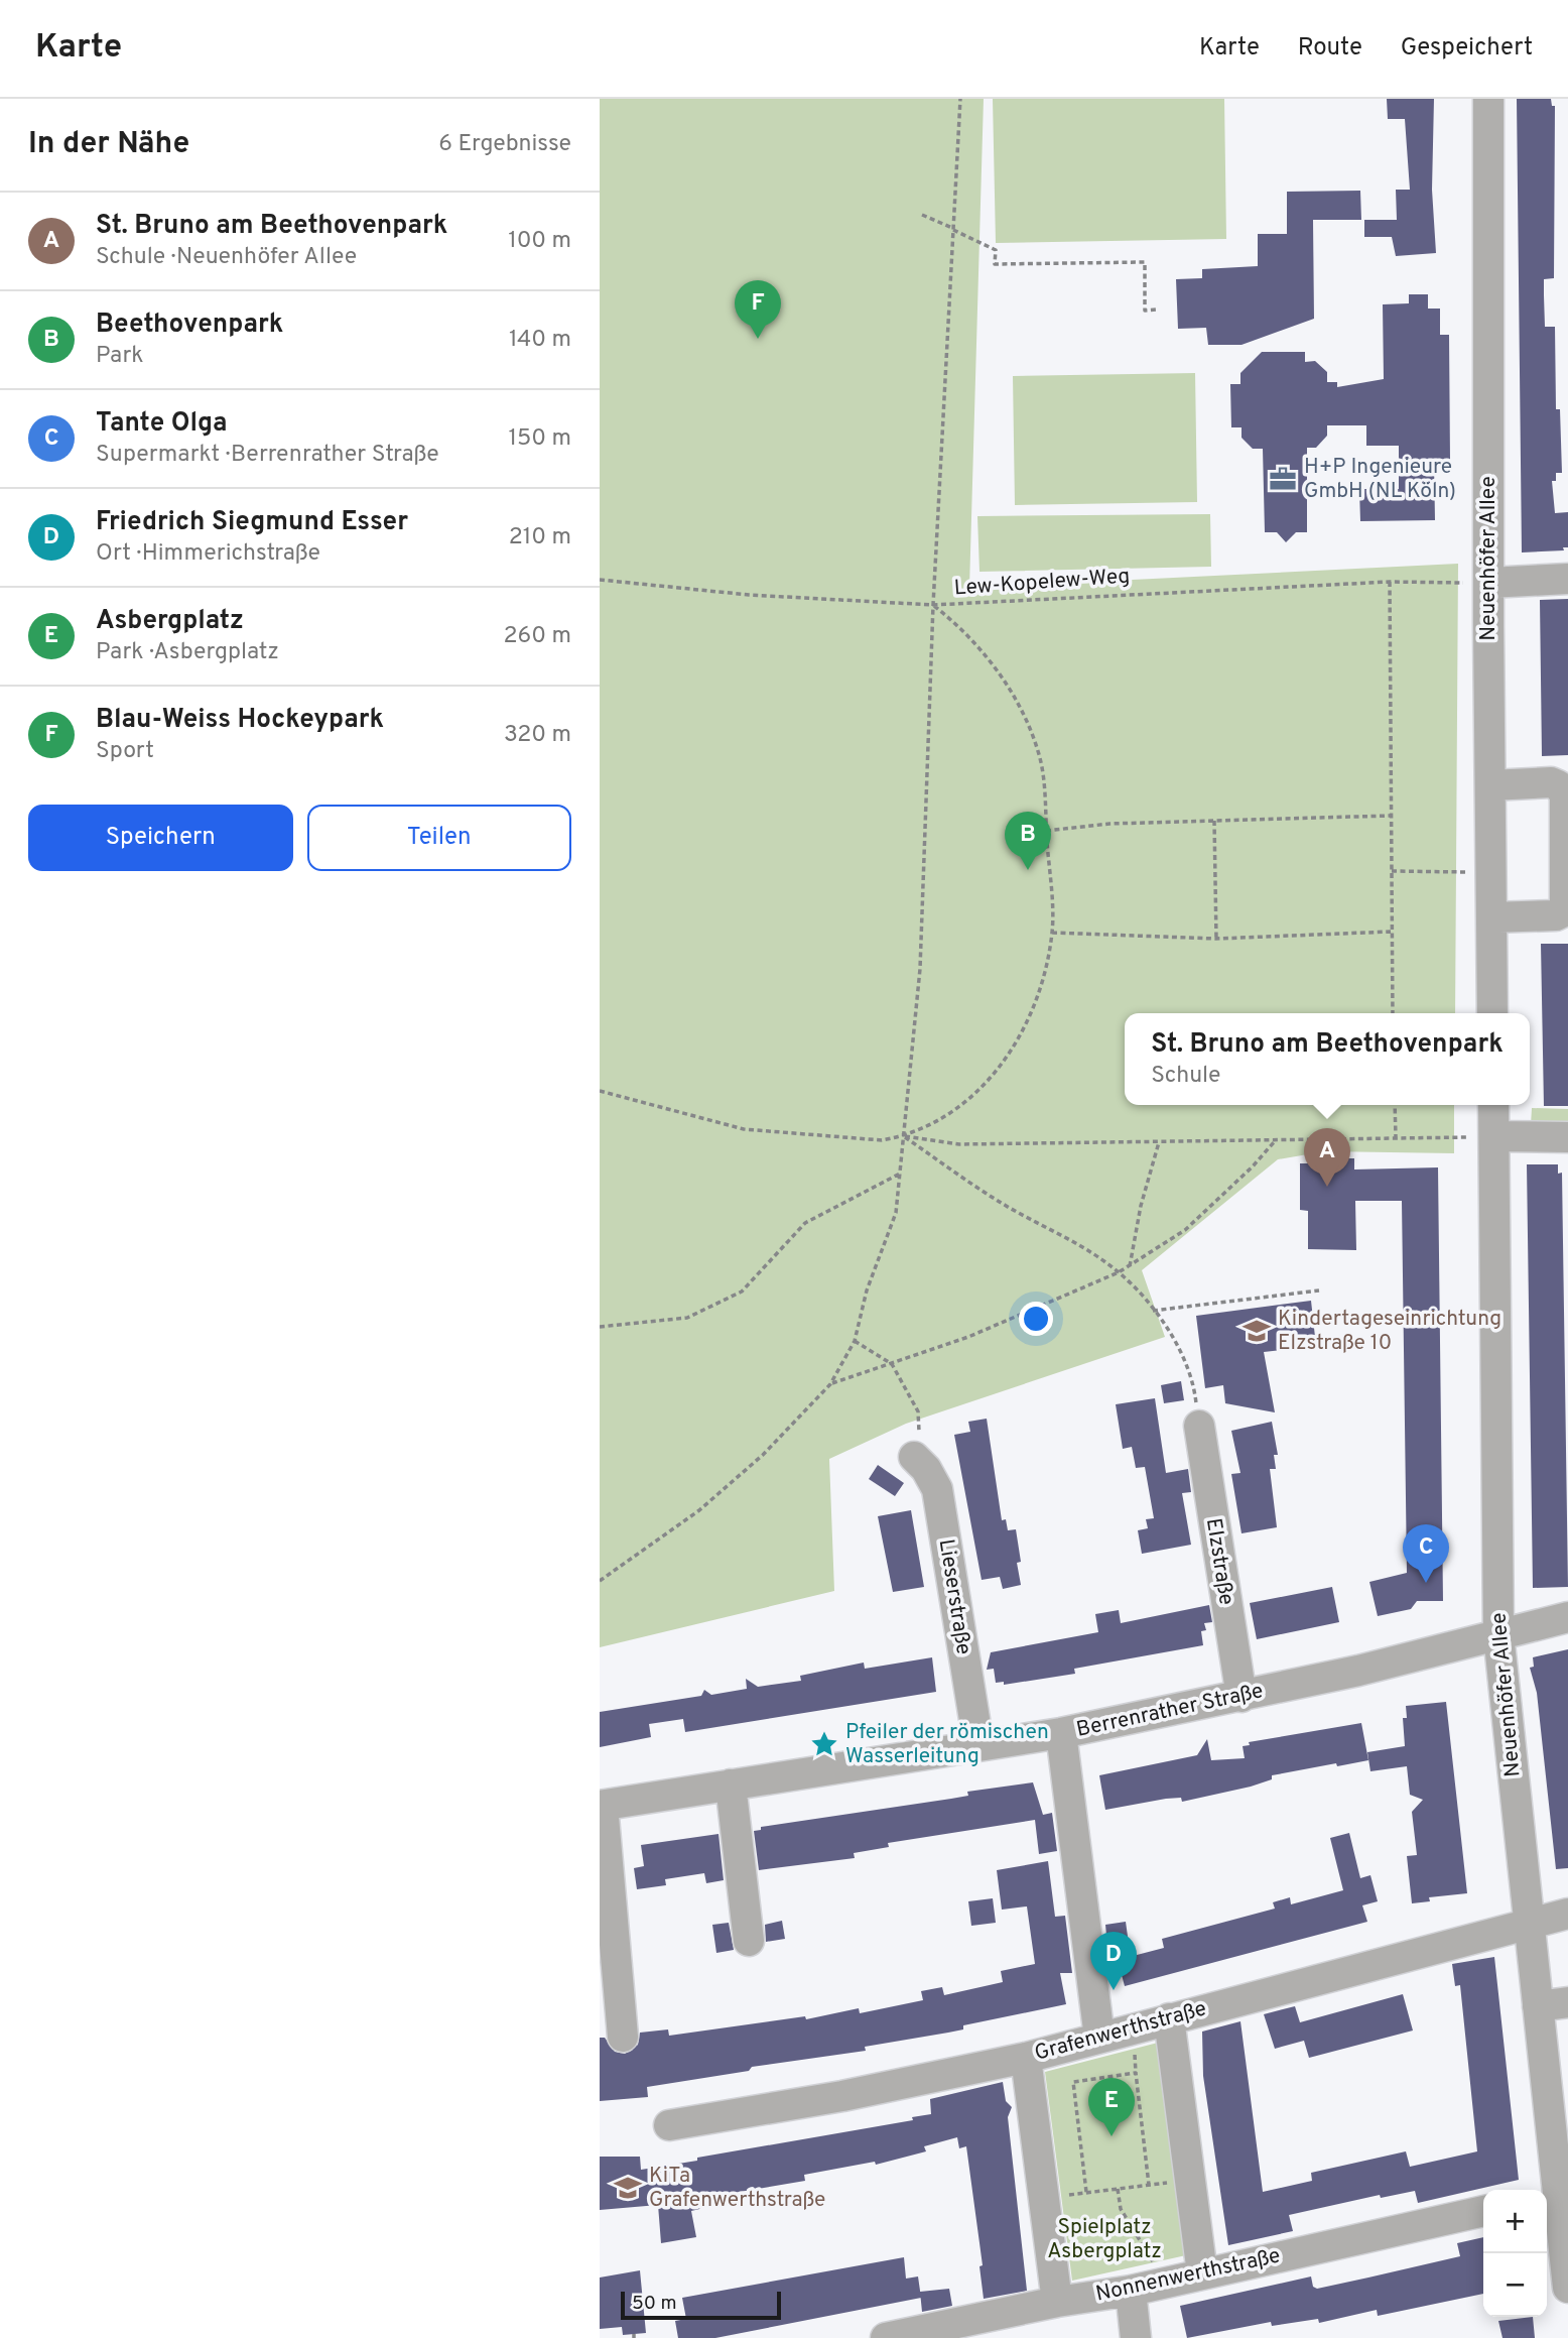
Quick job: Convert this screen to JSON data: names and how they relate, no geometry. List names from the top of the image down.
{
  "streets": {
    "street": [
      "Neuenhöfer Allee",
      "Elzstraße",
      "Lieserstraße",
      "Berrenrather Straße",
      "Grafenwerthstraße",
      "Nonnenwerthstraße"
    ],
    "path": ["Lew-Kopelew-Weg"]
  },
  "crossings": [
    ["Neuenhöfer Allee", "Lew-Kopelew-Weg"],
    ["Neuenhöfer Allee", "Berrenrather Straße"],
    ["Neuenhöfer Allee", "Grafenwerthstraße"],
    ["Elzstraße", "Berrenrather Straße"],
    ["Lieserstraße", "Berrenrather Straße"]
  ],
  "parks": ["Spielplatz Asbergplatz"],
  "places": {
    "office": ["H+P Ingenieure GmbH (NL Köln)"],
    "school or university": ["Kindertageseinrichtung Elzstraße 10", "KiTa Grafenwerthstraße"],
    "place": ["Pfeiler der römischen Wasserleitung"]
  },
  "scale_bar": "50 m",
  "page": {
    "header": "Karte",
    "nav": ["Karte", "Route", "Gespeichert"],
    "heading": ["In der Nähe", "6 Ergebnisse"],
    "list": [
      {
        "mark": "A",
        "name": "St. Bruno am Beethovenpark",
        "note": "Schule · Neuenhöfer Allee",
        "value": "100 m"
      },
      {
        "mark": "B",
        "name": "Beethovenpark",
        "note": "Park",
        "value": "140 m"
      },
      {
        "mark": "C",
        "name": "Tante Olga",
        "note": "Supermarkt · Berrenrather Straße",
        "value": "150 m"
      },
      {
        "mark": "D",
        "name": "Friedrich Siegmund Esser",
        "note": "Ort · Himmerichstraße",
        "value": "210 m"
      },
      {
        "mark": "E",
        "name": "Asbergplatz",
        "note": "Park · Asbergplatz",
        "value": "260 m"
      },
      {
        "mark": "F",
        "name": "Blau-Weiss Hockeypark",
        "note": "Sport",
        "value": "320 m"
      }
    ],
    "pins": [
      "F",
      "B",
      "A",
      "C",
      "D",
      "E"
    ],
    "buttons": ["Speichern", "Teilen"],
    "popup": ["St. Bruno am Beethovenpark", "Schule"],
    "map_buttons": ["+", "−"],
    "scale": "50 m"
  }
}
